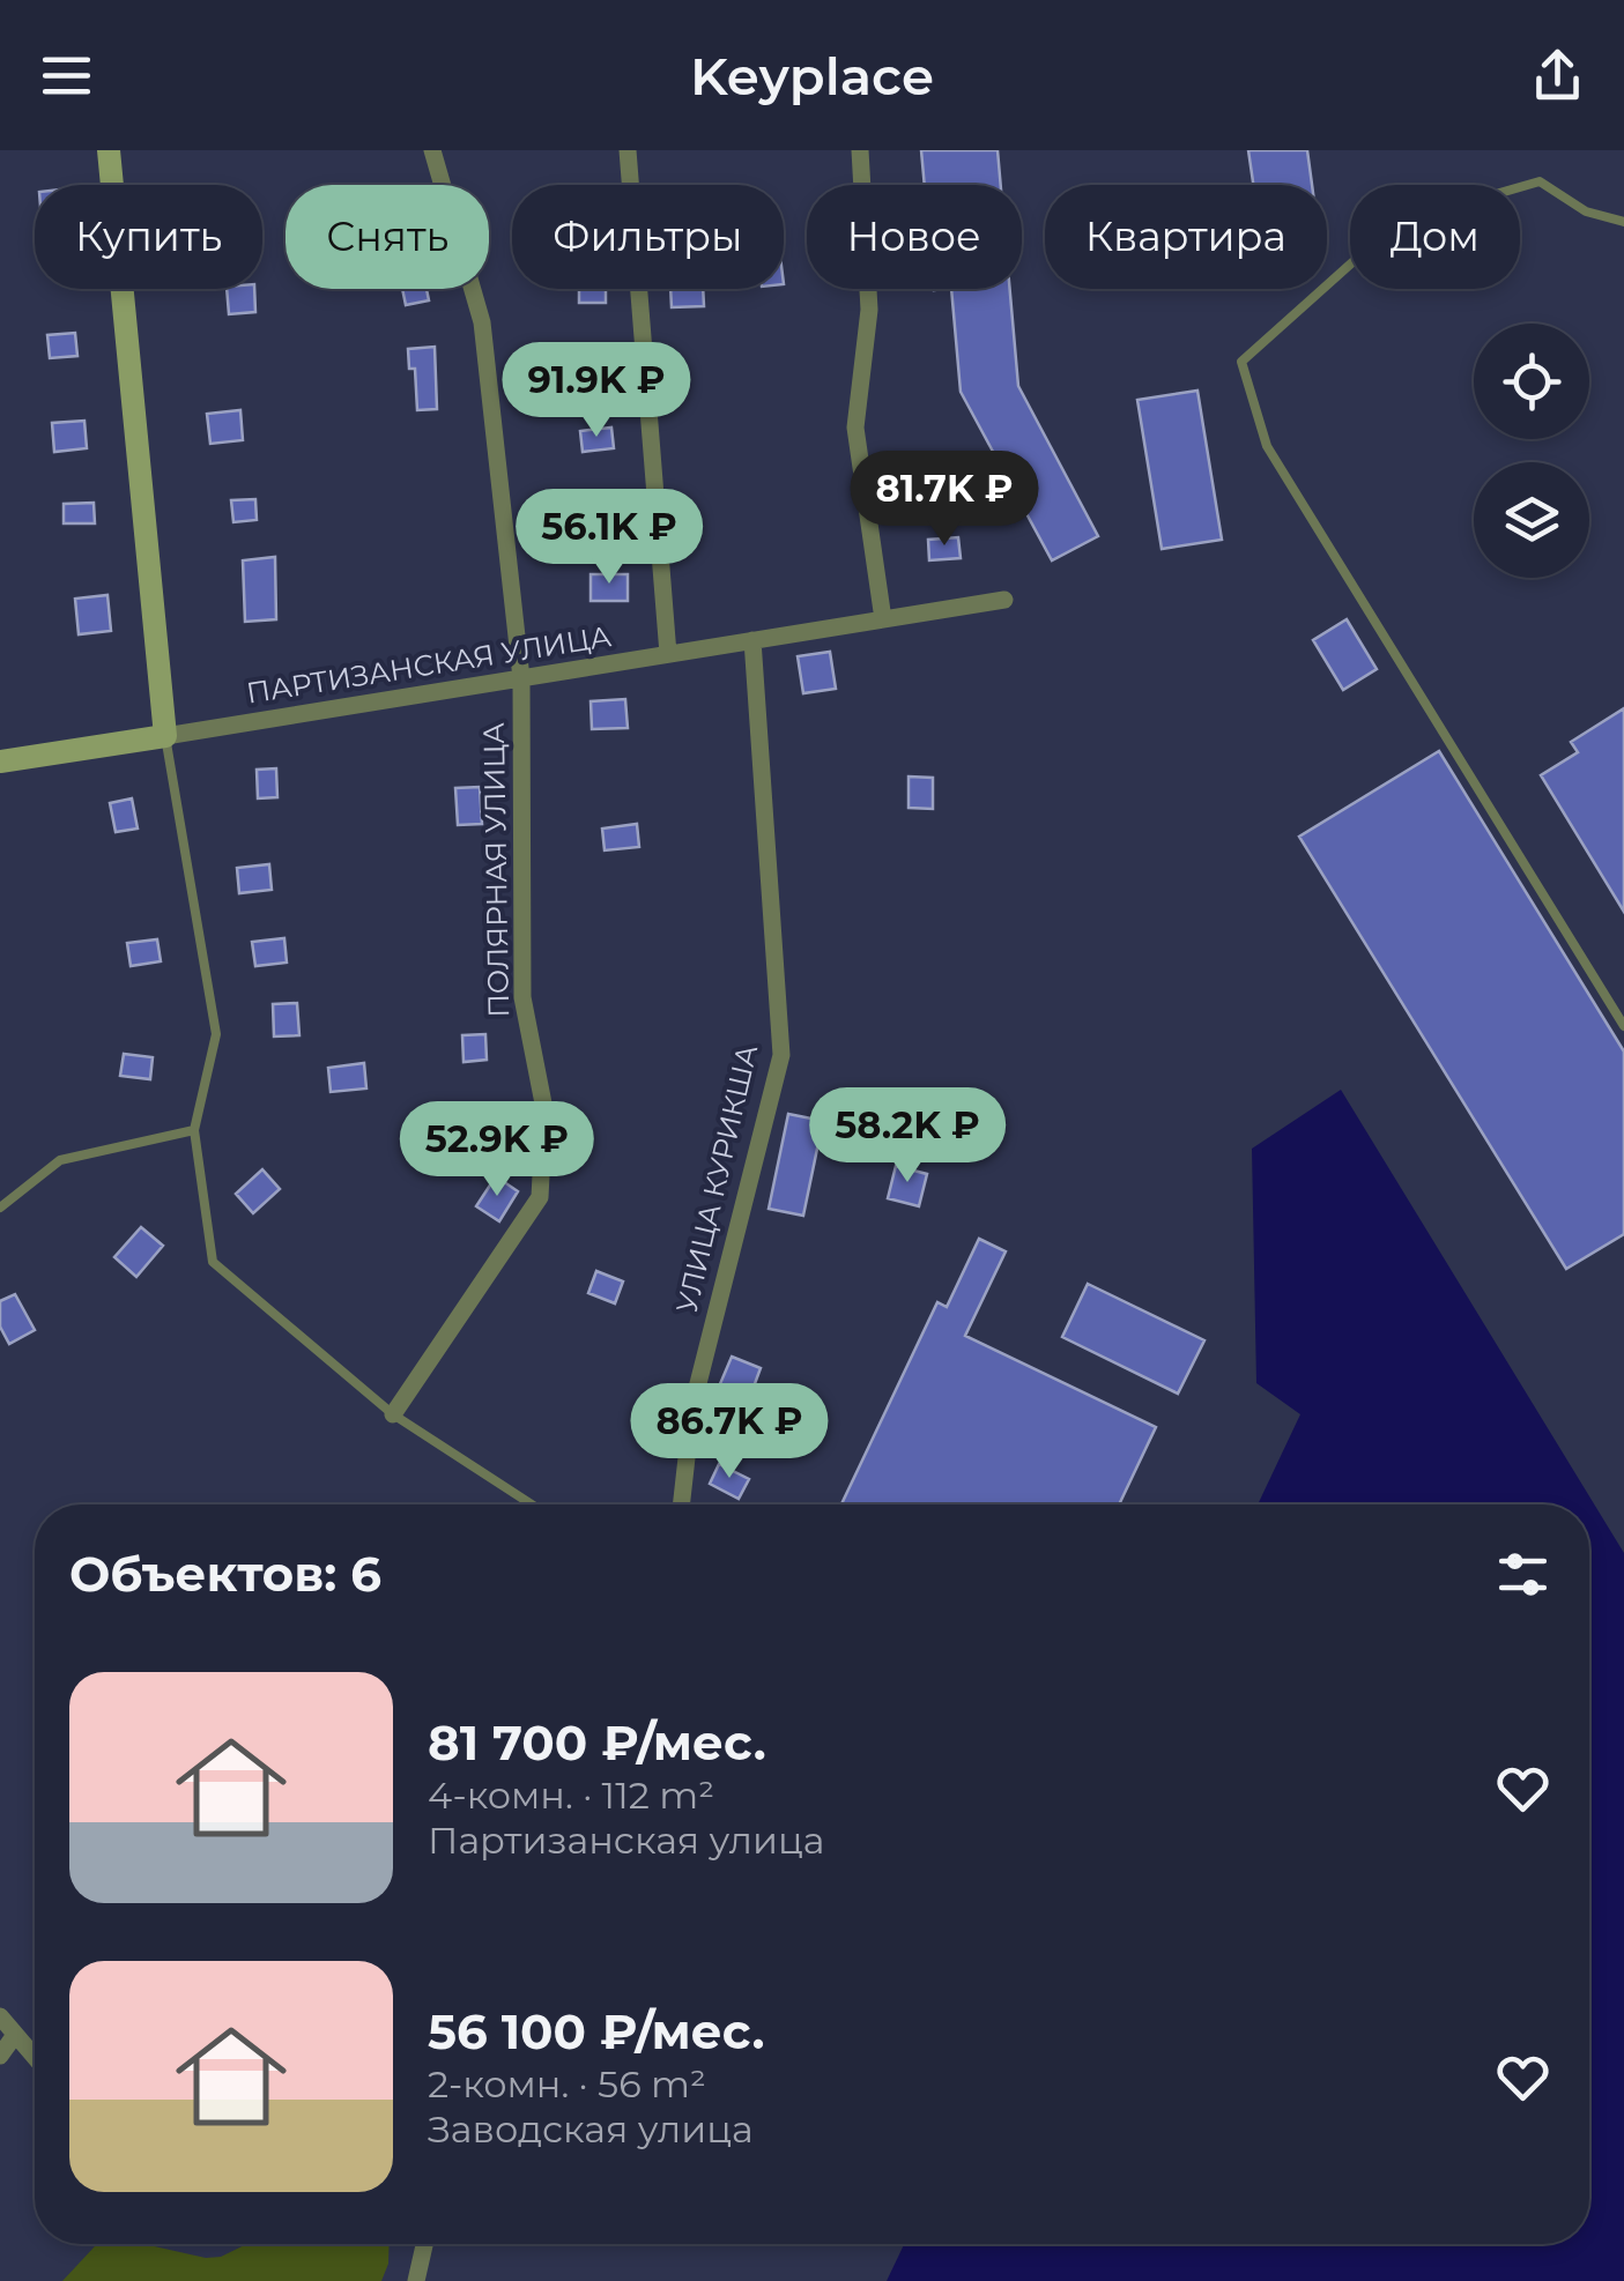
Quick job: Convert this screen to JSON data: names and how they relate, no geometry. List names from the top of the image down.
{
  "streets": {
    "street": ["ПАРТИЗАНСКАЯ УЛИЦА", "ПОЛЯРНАЯ УЛИЦА", "УЛИЦА КУРИКША"]
  },
  "crossings": [
    ["ПАРТИЗАНСКАЯ УЛИЦА", "ПОЛЯРНАЯ УЛИЦА"],
    ["ПАРТИЗАНСКАЯ УЛИЦА", "УЛИЦА КУРИКША"]
  ],
  "page": {
    "header": "Keyplace",
    "chip": [
      "Купить",
      "Снять",
      "Фильтры",
      "Новое",
      "Квартира",
      "Дом"
    ],
    "price": [
      "91.9K ₽",
      "81.7K ₽",
      "56.1K ₽",
      "58.2K ₽",
      "52.9K ₽",
      "86.7K ₽"
    ],
    "heading": "Объектов: 6",
    "list": [
      {
        "name": "81 700 ₽/мес.",
        "note": "4-комн. · 112 m² · Партизанская улица"
      },
      {
        "name": "56 100 ₽/мес.",
        "note": "2-комн. · 56 m² · Заводская улица"
      }
    ]
  }
}
